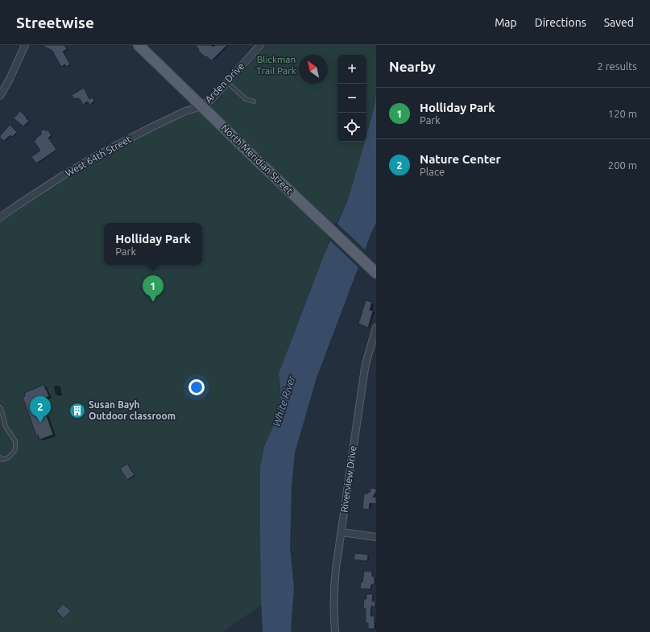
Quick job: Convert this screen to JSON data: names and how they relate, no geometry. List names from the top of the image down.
{
  "streets": {
    "main road": ["North Meridian Street"],
    "street": ["Arden Drive", "West 64th Street", "Riverview Drive"]
  },
  "crossings": [
    ["Arden Drive", "West 64th Street"],
    ["Arden Drive", "North Meridian Street"],
    ["West 64th Street", "North Meridian Street"]
  ],
  "water": ["White River"],
  "parks": ["Blickman Trail Park"],
  "places": {
    "building": ["Susan Bayh Outdoor classroom"]
  },
  "north": "top left",
  "page": {
    "header": "Streetwise",
    "nav": ["Map", "Directions", "Saved"],
    "heading": ["Nearby", "2 results"],
    "map_buttons": ["+", "−"],
    "list": [
      {
        "mark": "1",
        "name": "Holliday Park",
        "note": "Park",
        "value": "120 m"
      },
      {
        "mark": "2",
        "name": "Nature Center",
        "note": "Place",
        "value": "200 m"
      }
    ],
    "popup": ["Holliday Park", "Park"],
    "pins": ["1", "2"]
  }
}
